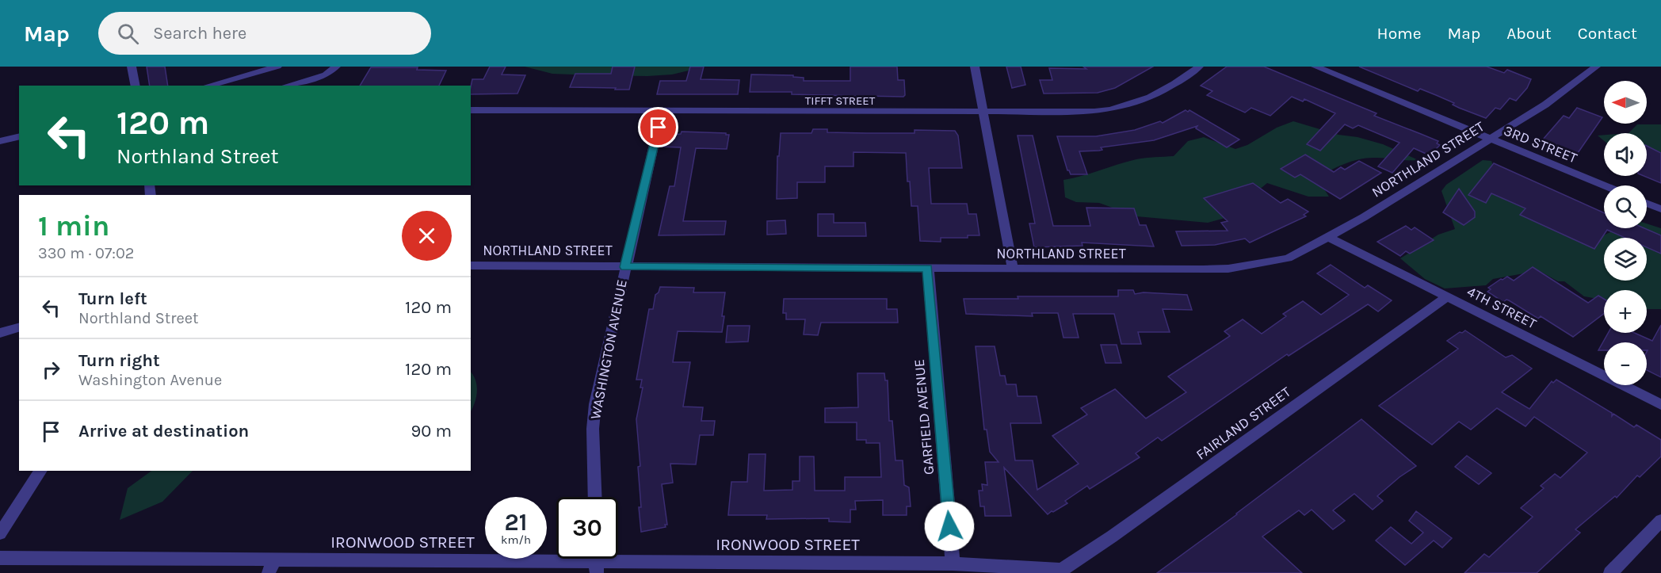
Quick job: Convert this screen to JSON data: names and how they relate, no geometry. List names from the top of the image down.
{
  "streets": {
    "street": [
      "TIFFT STREET",
      "3RD STREET",
      "NORTHLAND STREET",
      "4TH STREET",
      "WASHINGTON AVENUE",
      "GARFIELD AVENUE",
      "FAIRLAND STREET",
      "IRONWOOD STREET"
    ]
  },
  "crossings": [
    ["TIFFT STREET", "WASHINGTON AVENUE"],
    ["3RD STREET", "NORTHLAND STREET"],
    ["NORTHLAND STREET", "4TH STREET"],
    ["NORTHLAND STREET", "WASHINGTON AVENUE"],
    ["NORTHLAND STREET", "GARFIELD AVENUE"],
    ["4TH STREET", "FAIRLAND STREET"],
    ["GARFIELD AVENUE", "IRONWOOD STREET"],
    ["FAIRLAND STREET", "IRONWOOD STREET"]
  ],
  "north": "left",
  "page": {
    "header": "Map",
    "search": "Search here",
    "nav": [
      "Home",
      "Map",
      "About",
      "Contact"
    ],
    "map_buttons": ["+", "−"],
    "turn": ["120 m", "Northland Street"],
    "heading": ["1 min", "330 m · 07:02"],
    "list": [
      {
        "name": "Turn left",
        "note": "Northland Street",
        "value": "120 m"
      },
      {
        "name": "Turn right",
        "note": "Washington Avenue",
        "value": "120 m"
      },
      {
        "name": "Arrive at destination",
        "value": "90 m"
      }
    ],
    "speed": "21 km/h",
    "limit": "30"
  }
}
